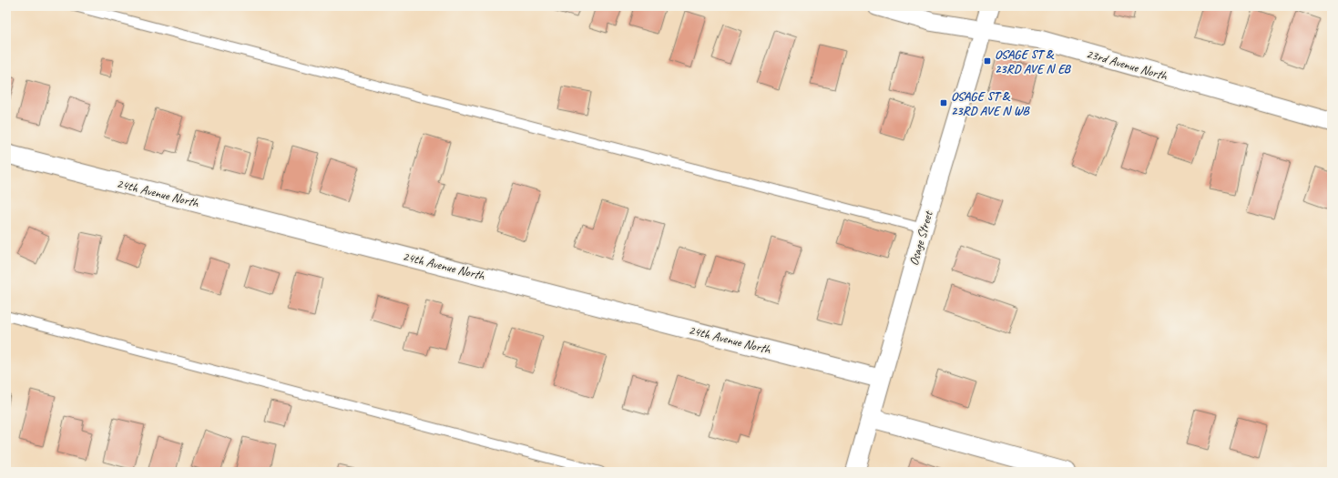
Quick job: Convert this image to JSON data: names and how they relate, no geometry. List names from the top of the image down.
{
  "streets": {
    "street": ["23rd Avenue North", "24th Avenue North", "Osage Street"]
  },
  "crossings": [
    ["23rd Avenue North", "Osage Street"],
    ["24th Avenue North", "Osage Street"]
  ],
  "places": {
    "transit": ["OSAGE ST & 23RD AVE N EB", "OSAGE ST & 23RD AVE N WB"]
  }
}
